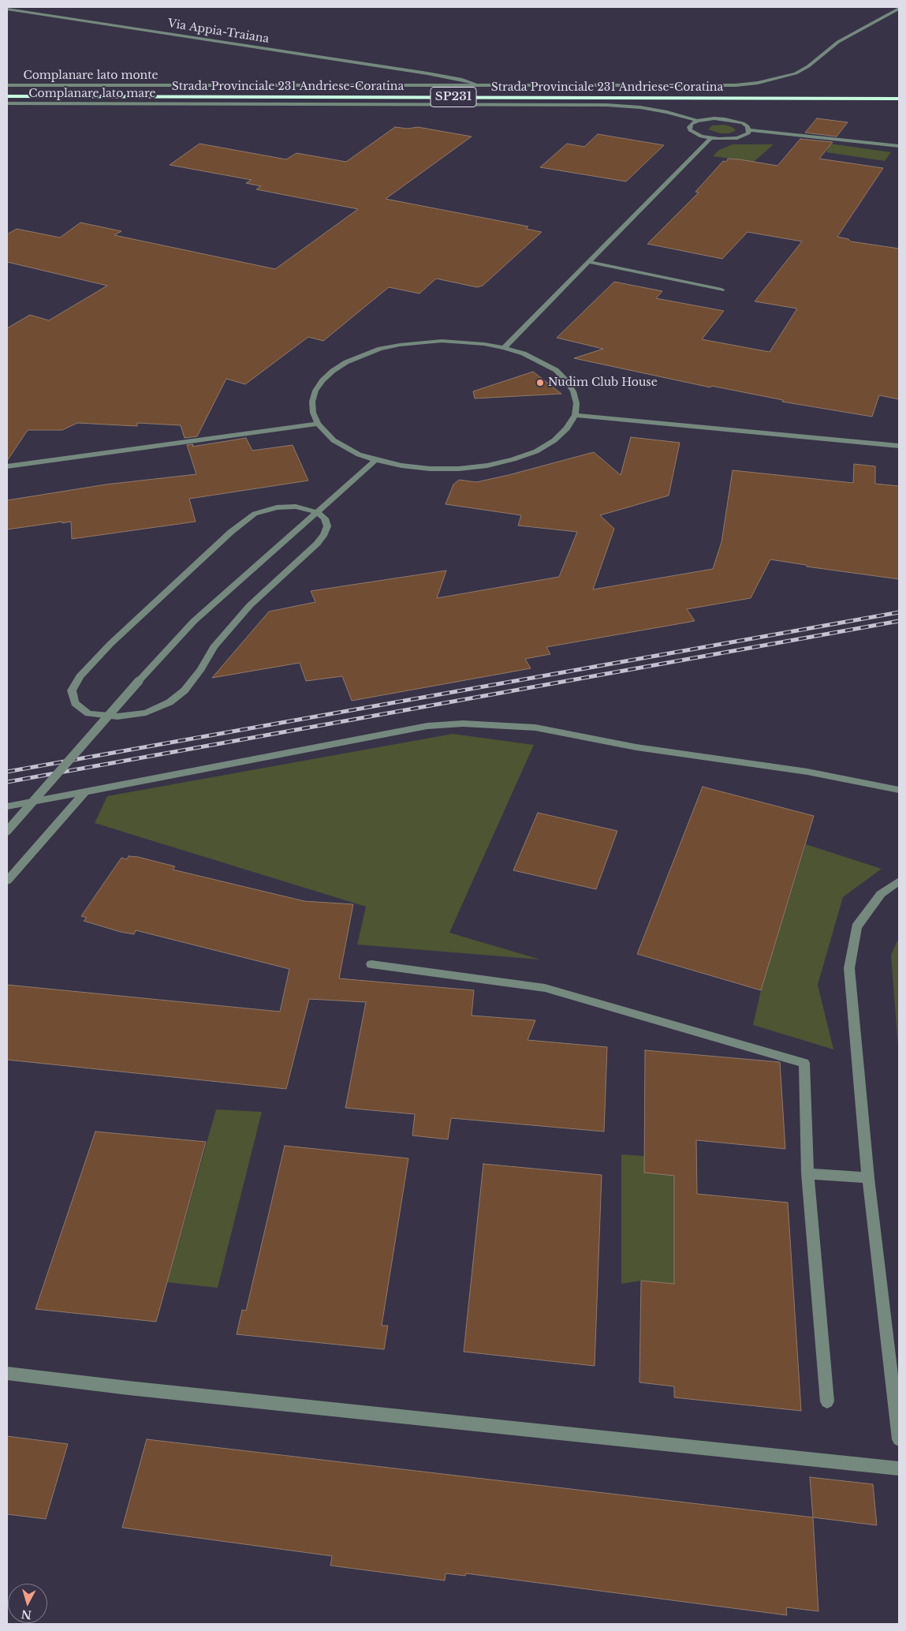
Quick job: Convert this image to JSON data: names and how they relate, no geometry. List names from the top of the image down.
{
  "streets": {
    "highway": ["Strada Provinciale 231 Andriese-Coratina", "SP231"],
    "street": ["Via Appia-Traiana", "Complanare lato monte", "Complanare lato mare"]
  },
  "crossings": [
    ["Via Appia-Traiana", "Complanare lato monte"]
  ],
  "places": ["Nudim Club House"],
  "north": "bottom"
}
